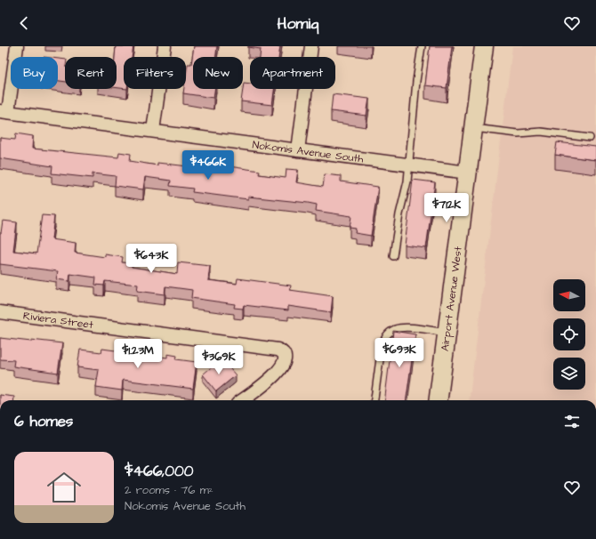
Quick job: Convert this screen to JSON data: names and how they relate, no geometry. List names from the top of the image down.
{
  "streets": {
    "street": ["Nokomis Avenue South", "Airport Avenue West", "Riviera Street"]
  },
  "crossings": [
    ["Nokomis Avenue South", "Airport Avenue West"]
  ],
  "north": "left",
  "page": {
    "header": "Homiq",
    "chip": [
      "Buy",
      "Rent",
      "Filters",
      "New",
      "Apartment"
    ],
    "price": [
      "$466K",
      "$712K",
      "$643K",
      "$693K",
      "$1.23M",
      "$369K"
    ],
    "heading": "6 homes",
    "list": [
      {
        "name": "$466,000",
        "note": "2 rooms · 76 m² · Nokomis Avenue South"
      }
    ]
  }
}
